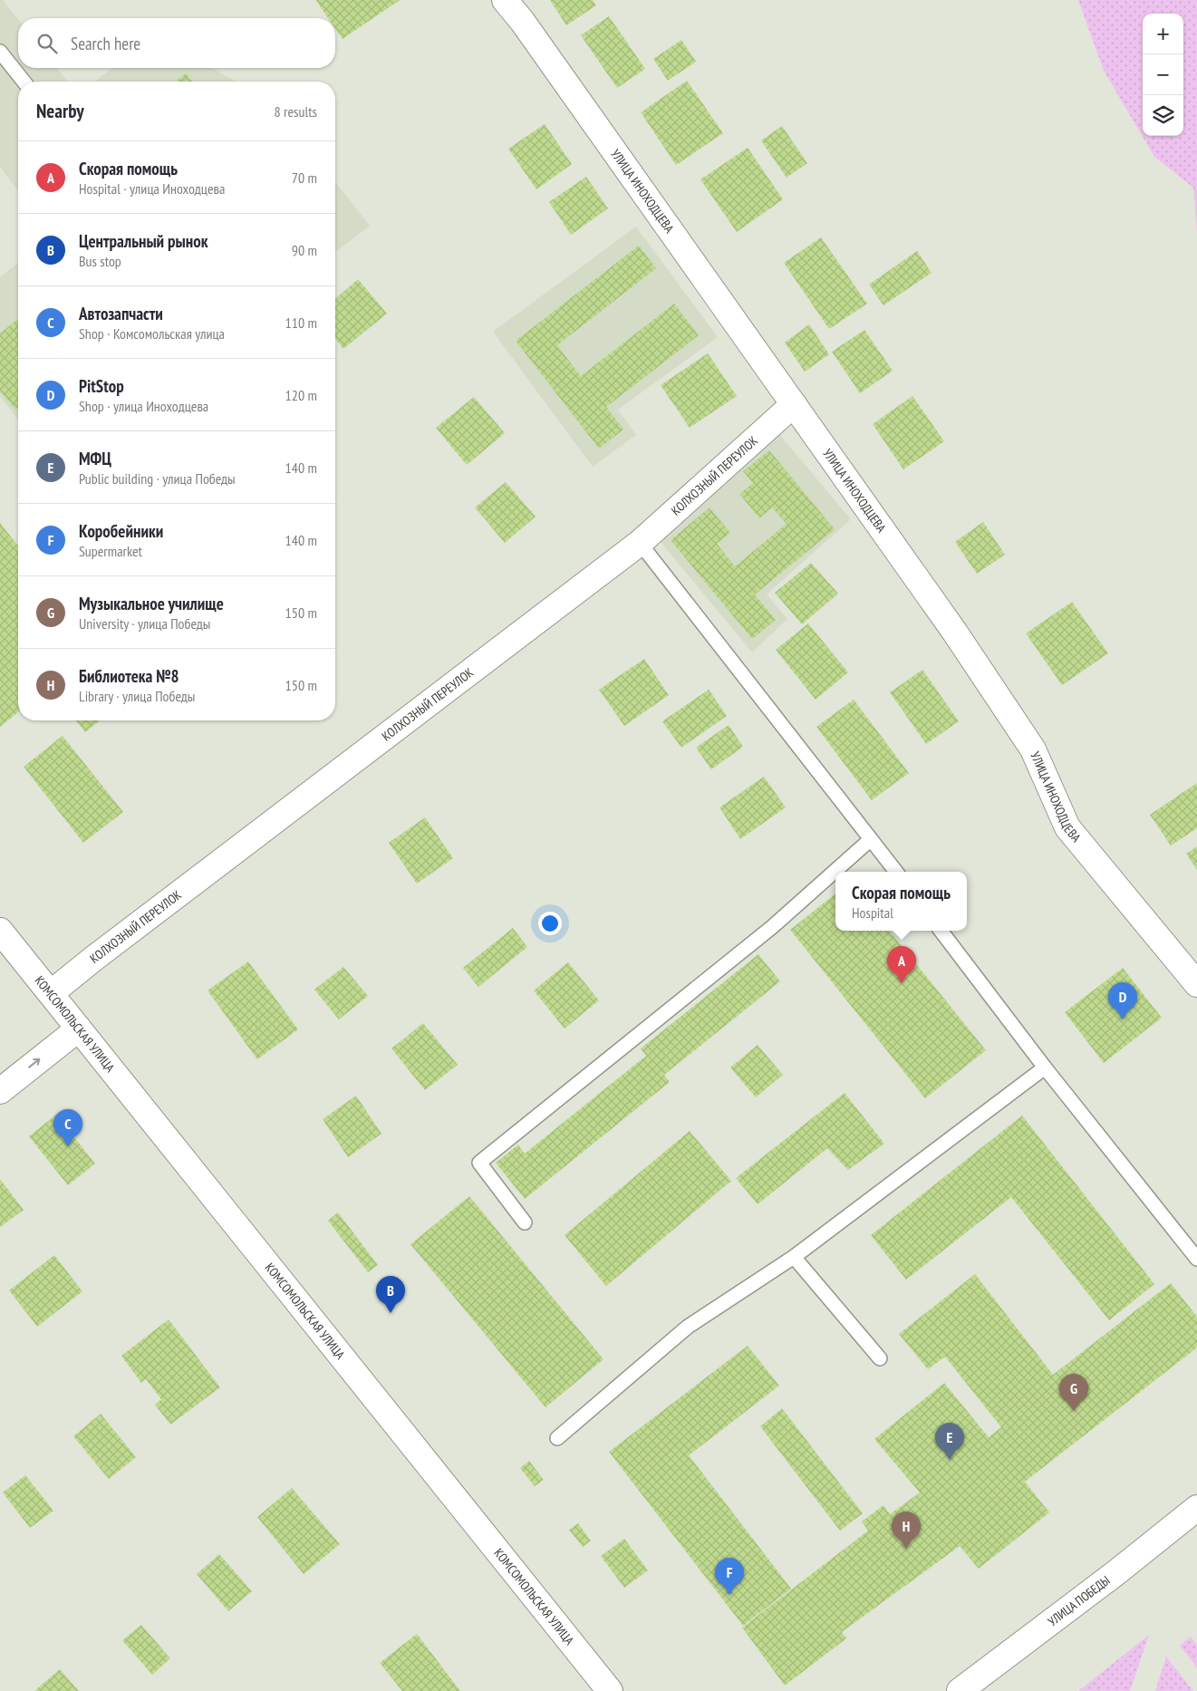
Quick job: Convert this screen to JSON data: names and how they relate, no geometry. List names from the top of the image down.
{
  "streets": {
    "street": [
      "УЛИЦА ИНОХОДЦЕВА",
      "КОЛХОЗНЫЙ ПЕРЕУЛОК",
      "КОМСОМОЛЬСКАЯ УЛИЦА",
      "УЛИЦА ПОБЕДЫ"
    ]
  },
  "crossings": [
    ["УЛИЦА ИНОХОДЦЕВА", "КОЛХОЗНЫЙ ПЕРЕУЛОК"],
    ["КОЛХОЗНЫЙ ПЕРЕУЛОК", "КОМСОМОЛЬСКАЯ УЛИЦА"]
  ],
  "page": {
    "map_buttons": ["+", "−"],
    "search": "Search here",
    "heading": ["Nearby", "8 results"],
    "list": [
      {
        "mark": "A",
        "name": "Скорая помощь",
        "note": "Hospital · улица Иноходцева",
        "value": "70 m"
      },
      {
        "mark": "B",
        "name": "Центральный рынок",
        "note": "Bus stop",
        "value": "90 m"
      },
      {
        "mark": "C",
        "name": "Автозапчасти",
        "note": "Shop · Комсомольская улица",
        "value": "110 m"
      },
      {
        "mark": "D",
        "name": "PitStop",
        "note": "Shop · улица Иноходцева",
        "value": "120 m"
      },
      {
        "mark": "E",
        "name": "МФЦ",
        "note": "Public building · улица Победы",
        "value": "140 m"
      },
      {
        "mark": "F",
        "name": "Коробейники",
        "note": "Supermarket",
        "value": "140 m"
      },
      {
        "mark": "G",
        "name": "Музыкальное училище",
        "note": "University · улица Победы",
        "value": "150 m"
      },
      {
        "mark": "H",
        "name": "Библиотека №8",
        "note": "Library · улица Победы",
        "value": "150 m"
      }
    ],
    "popup": ["Скорая помощь", "Hospital"],
    "pins": [
      "A",
      "D",
      "C",
      "B",
      "G",
      "E",
      "H",
      "F"
    ]
  }
}
